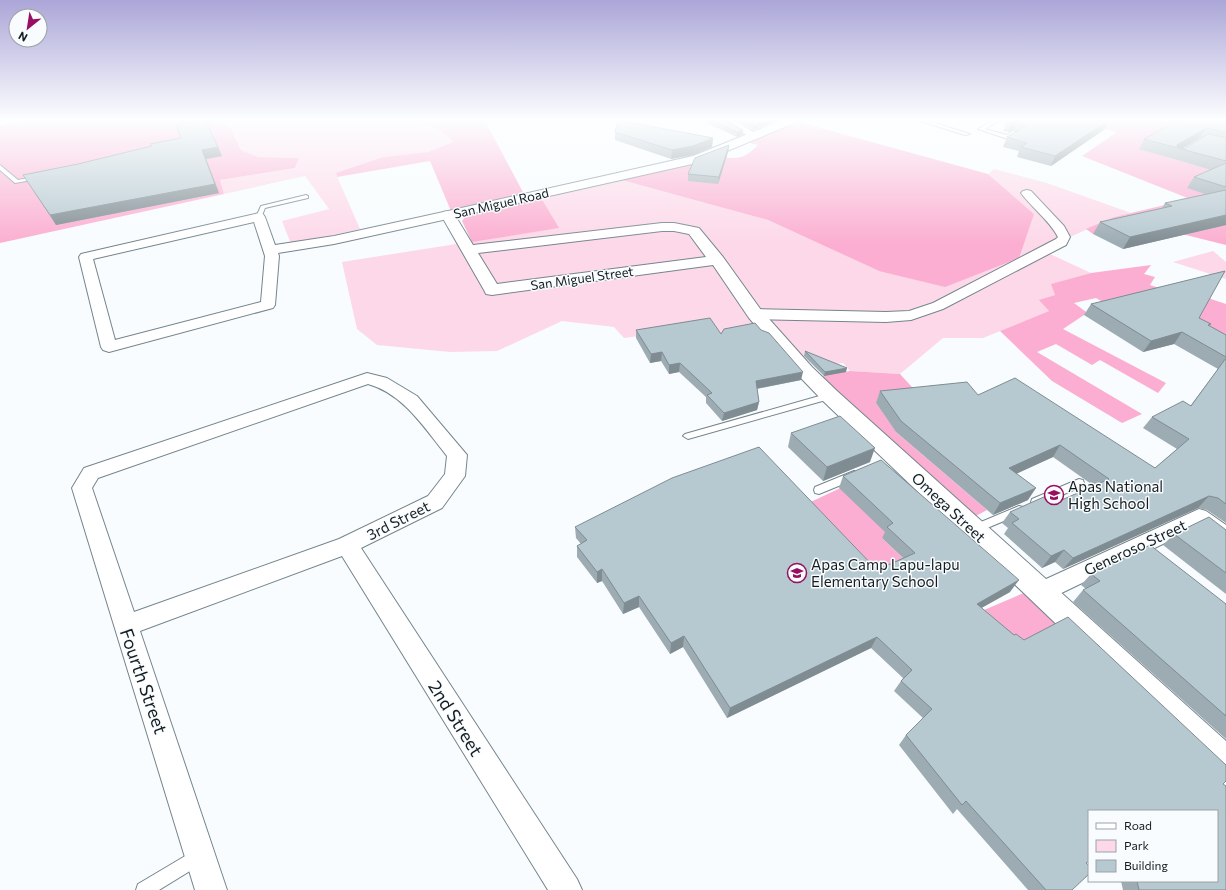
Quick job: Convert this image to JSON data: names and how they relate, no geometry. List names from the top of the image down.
{
  "streets": {
    "street": [
      "San Miguel Road",
      "San Miguel Street",
      "Omega Street",
      "3rd Street",
      "Generoso Street",
      "Fourth Street",
      "2nd Street"
    ]
  },
  "crossings": [
    ["San Miguel Road", "San Miguel Street"],
    ["San Miguel Street", "Omega Street"],
    ["Omega Street", "Generoso Street"],
    ["3rd Street", "Fourth Street"],
    ["3rd Street", "2nd Street"]
  ],
  "places": {
    "school or university": ["Apas National High School", "Apas Camp Lapu-lapu Elementary School"]
  },
  "legend": ["Road", "Park", "Building"],
  "north": "bottom left"
}
